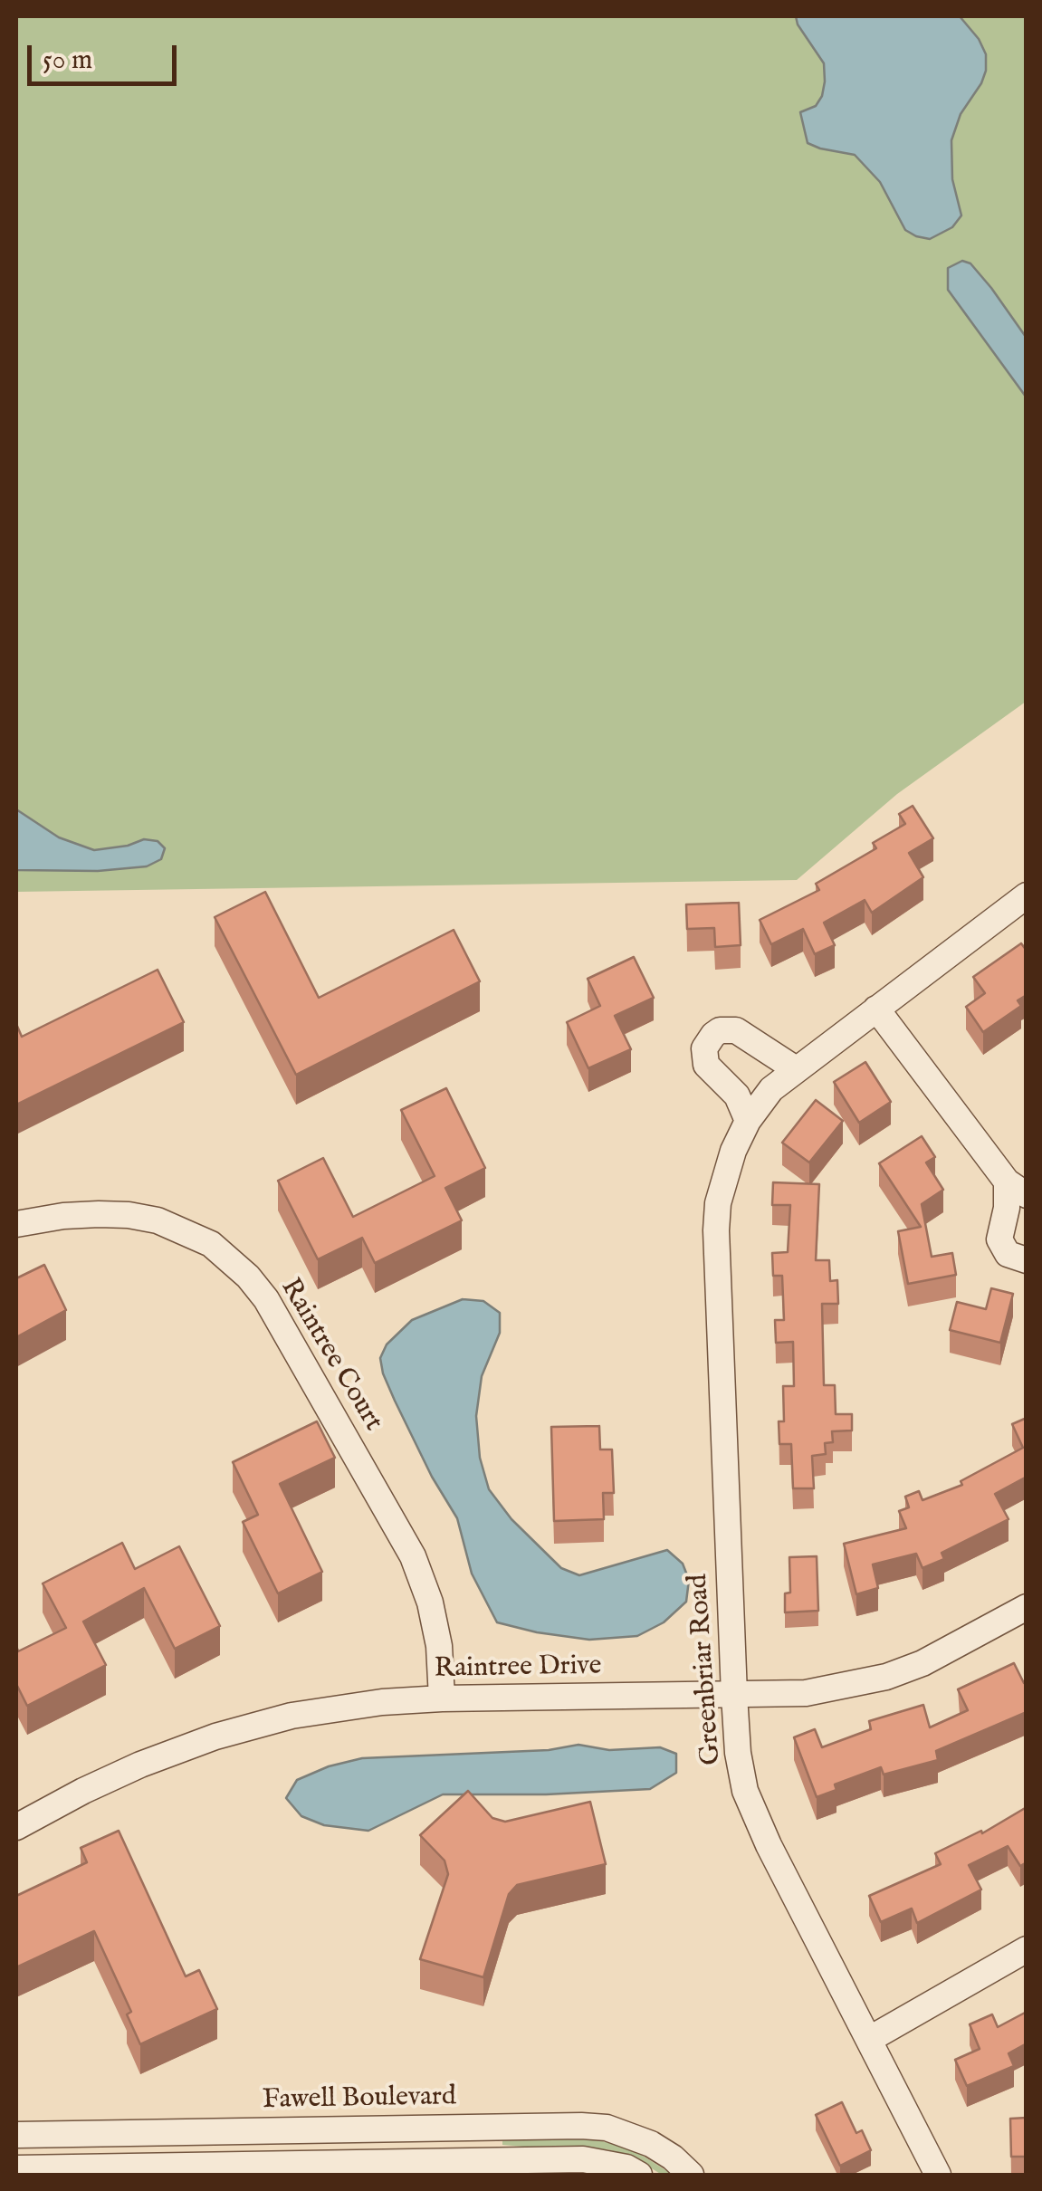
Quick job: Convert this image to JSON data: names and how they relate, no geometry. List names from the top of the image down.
{
  "streets": {
    "street": [
      "Raintree Court",
      "Raintree Drive",
      "Greenbriar Road",
      "Fawell Boulevard"
    ]
  },
  "crossings": [
    ["Raintree Court", "Raintree Drive"],
    ["Raintree Drive", "Greenbriar Road"]
  ],
  "scale_bar": "50 m"
}
